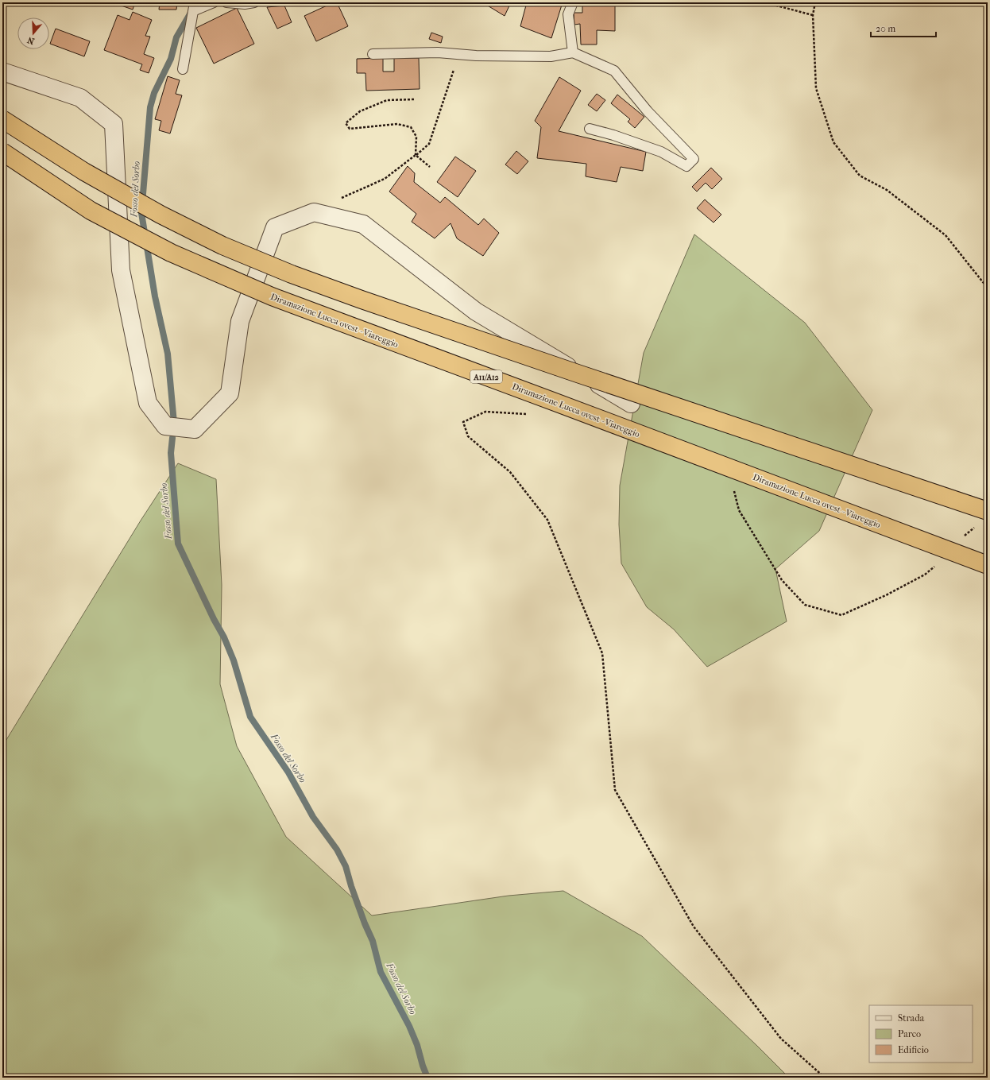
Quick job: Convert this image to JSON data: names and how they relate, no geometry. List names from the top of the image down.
{
  "streets": {
    "highway": ["Diramazione Lucca ovest - Viareggio", "A11/A12"]
  },
  "water": ["Fosso del Sorbo"],
  "legend": ["Strada", "Parco", "Edificio"],
  "scale_bar": "20 m",
  "north": "bottom"
}
